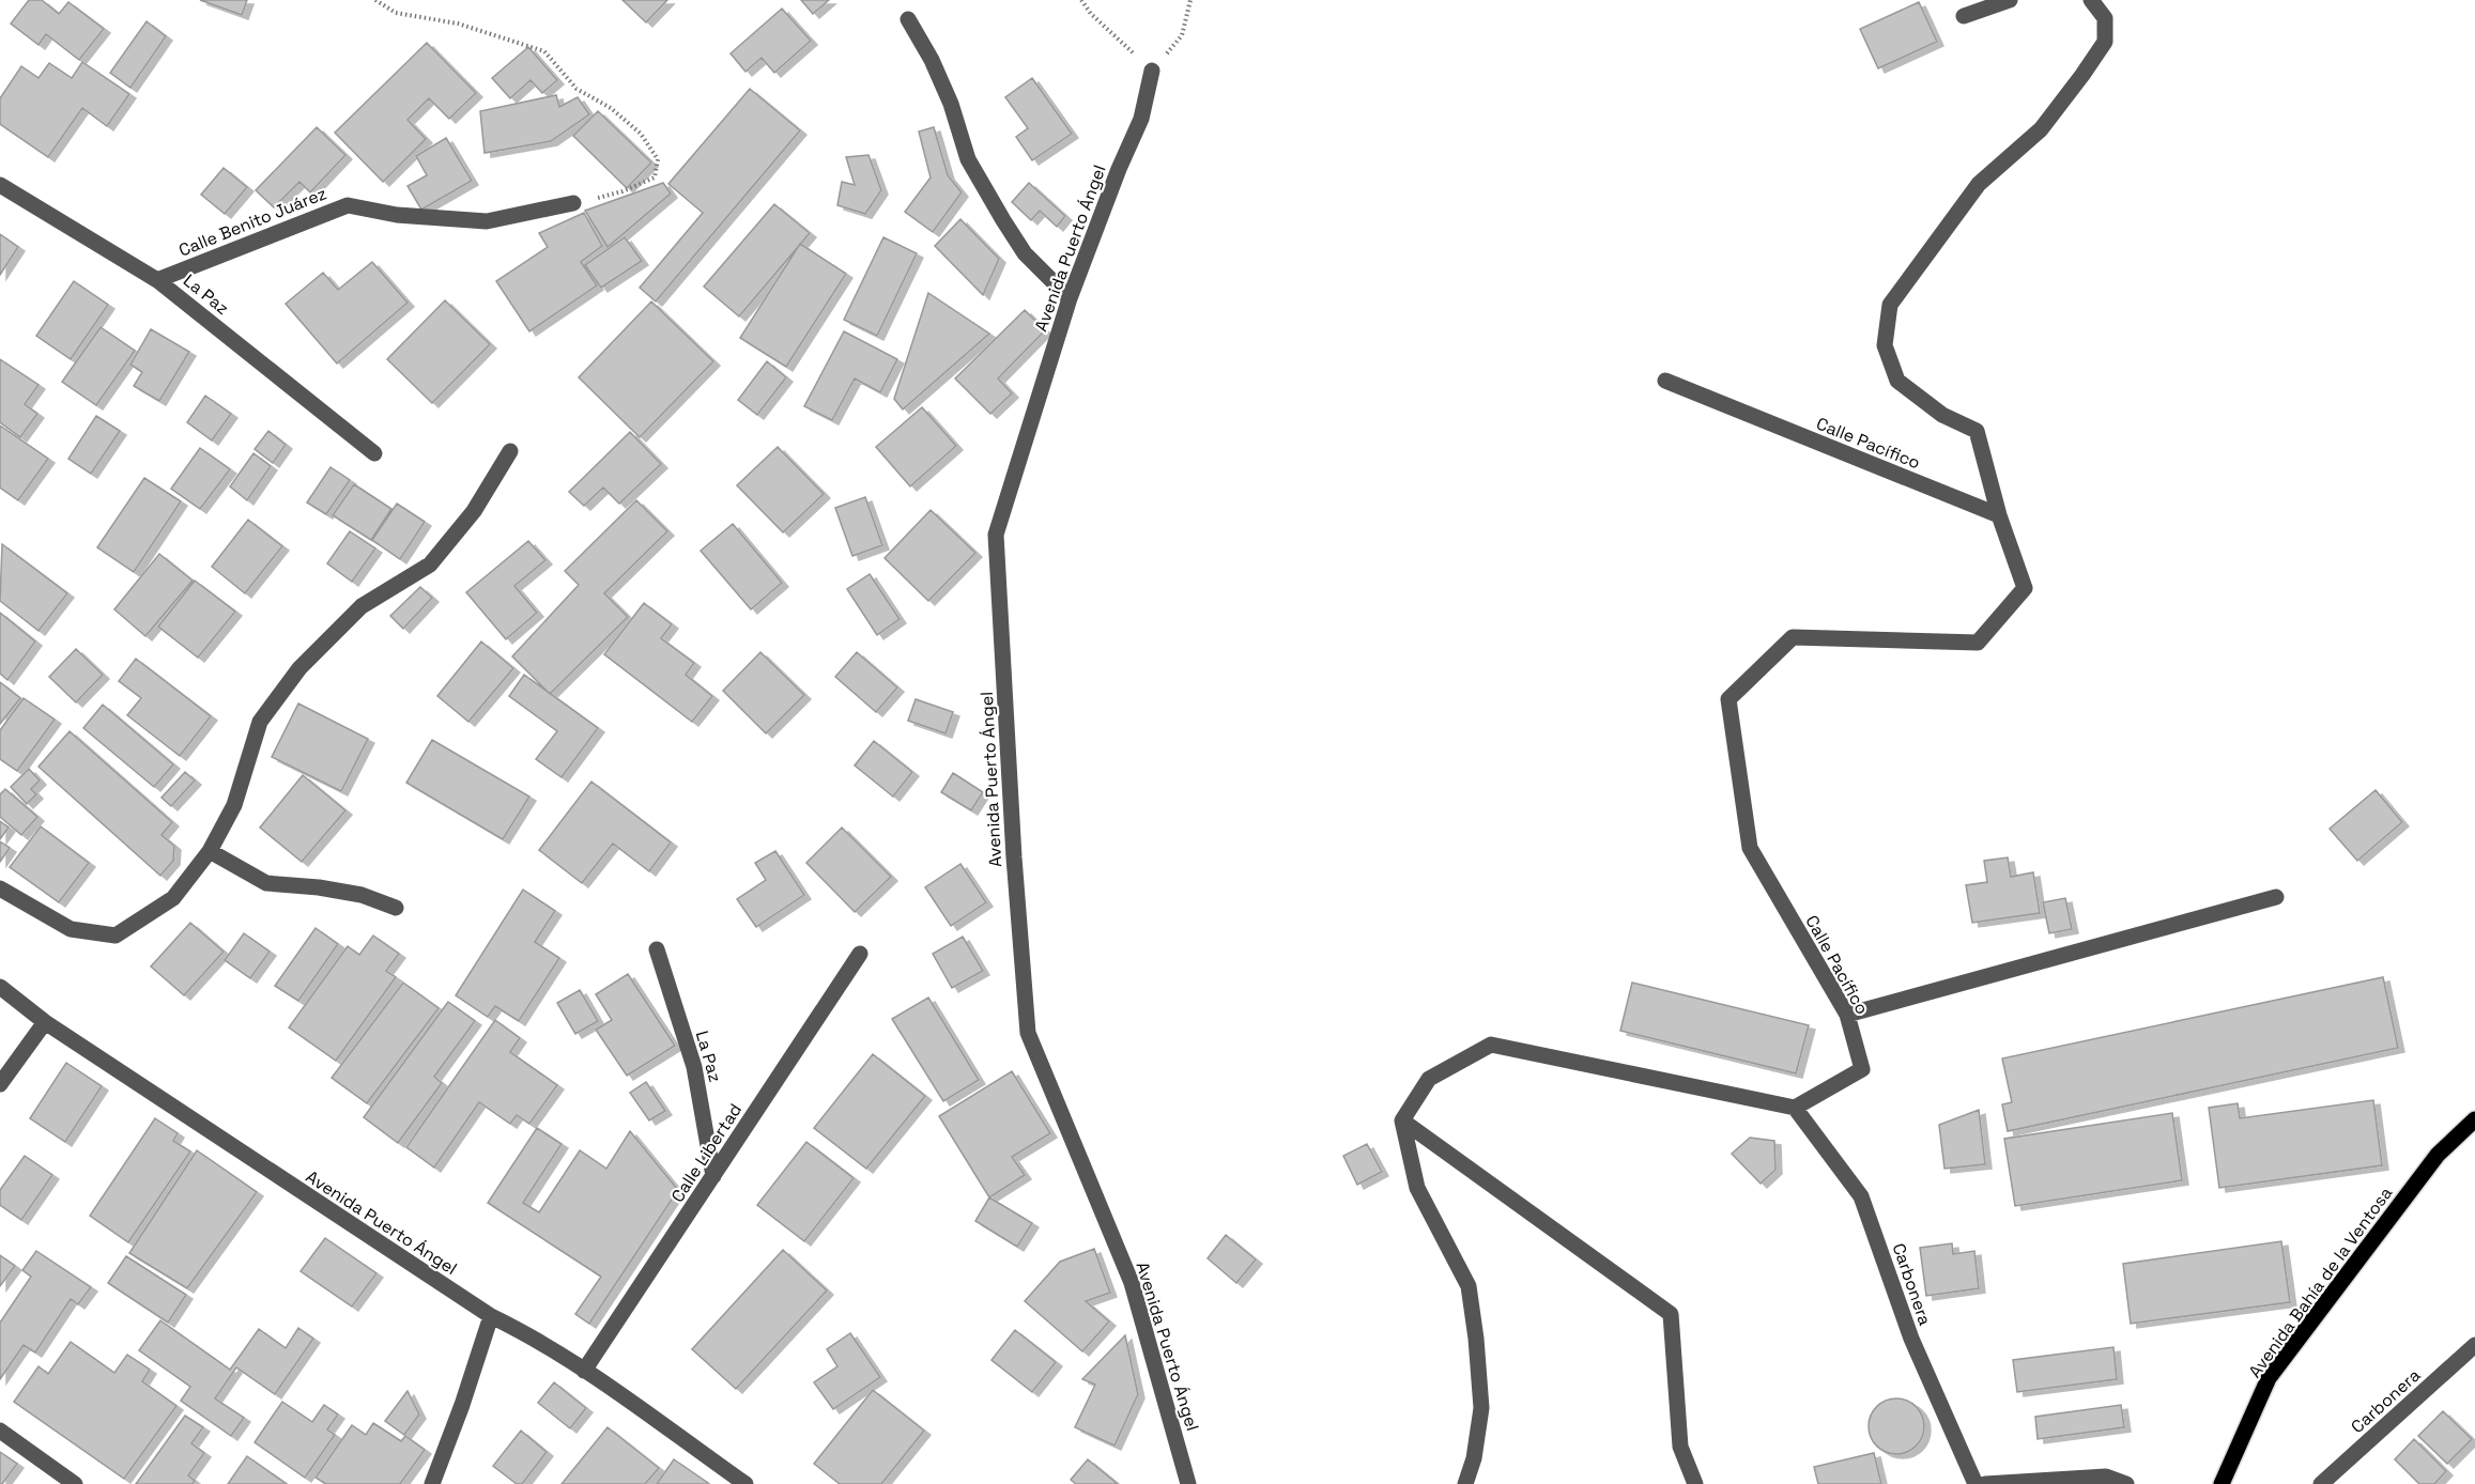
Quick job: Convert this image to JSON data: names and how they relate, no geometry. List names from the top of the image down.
{
  "streets": {
    "main road": ["Avenida Bahía de la Ventosa"],
    "street": [
      "Calle Benito Juárez",
      "Avenida Puerto Ángel",
      "La Paz",
      "Calle Pacífico",
      "Calle Libertad",
      "Carbonera"
    ]
  },
  "crossings": [
    ["Calle Benito Juárez", "La Paz"],
    ["Avenida Puerto Ángel", "Calle Libertad"],
    ["La Paz", "Calle Libertad"],
    ["Calle Pacífico", "Carbonera"]
  ]
}
